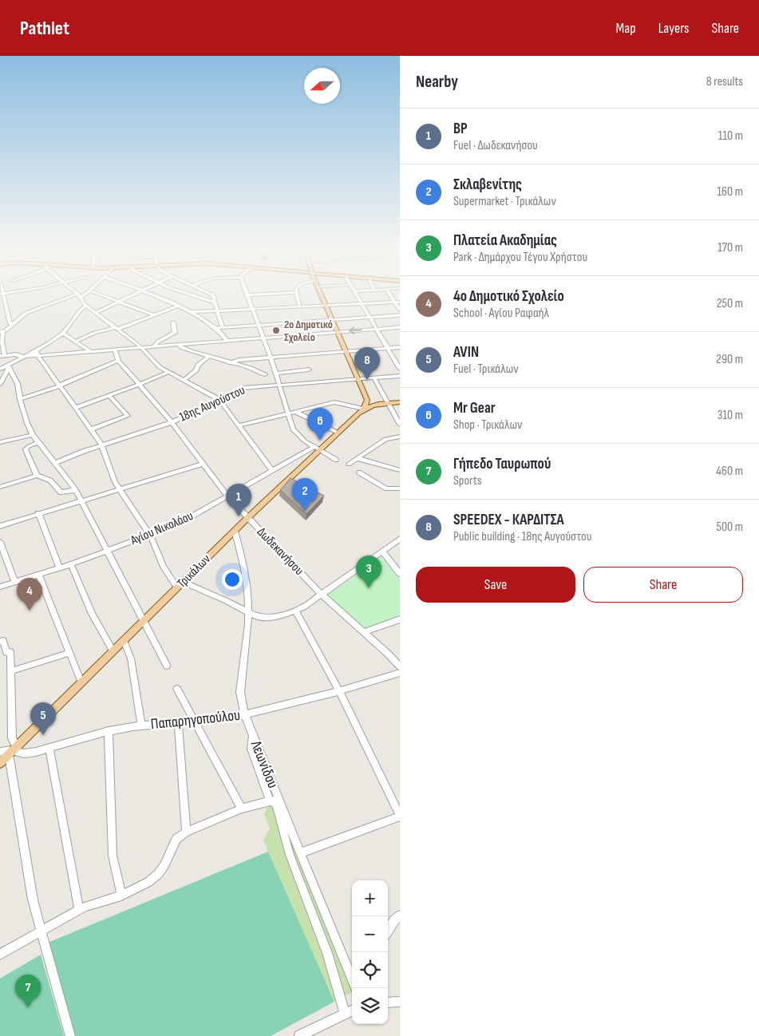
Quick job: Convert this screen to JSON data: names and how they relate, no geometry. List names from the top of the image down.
{
  "streets": {
    "main road": ["Τρικάλων"],
    "street": [
      "18ης Αυγούστου",
      "Αγίου Νικολάου",
      "Δωδεκανήσου",
      "Παπαρηγοπούλου",
      "Λεωνίδου"
    ]
  },
  "crossings": [
    ["18ης Αυγούστου", "Δωδεκανήσου"],
    ["Αγίου Νικολάου", "Δωδεκανήσου"],
    ["Αγίου Νικολάου", "Τρικάλων"],
    ["Δωδεκανήσου", "Τρικάλων"],
    ["Τρικάλων", "Παπαρηγοπούλου"],
    ["Τρικάλων", "Λεωνίδου"],
    ["Παπαρηγοπούλου", "Λεωνίδου"]
  ],
  "places": ["2ο Δημοτικό Σχολείο"],
  "north": "left",
  "page": {
    "header": "Pathlet",
    "nav": ["Map", "Layers", "Share"],
    "heading": ["Nearby", "8 results"],
    "list": [
      {
        "mark": "1",
        "name": "BP",
        "note": "Fuel · Δωδεκανήσου",
        "value": "110 m"
      },
      {
        "mark": "2",
        "name": "Σκλαβενίτης",
        "note": "Supermarket · Τρικάλων",
        "value": "160 m"
      },
      {
        "mark": "3",
        "name": "Πλατεία Ακαδημίας",
        "note": "Park · Δημάρχου Τέγου Χρήστου",
        "value": "170 m"
      },
      {
        "mark": "4",
        "name": "4ο Δημοτικό Σχολείο",
        "note": "School · Αγίου Ραφαήλ",
        "value": "250 m"
      },
      {
        "mark": "5",
        "name": "AVIN",
        "note": "Fuel · Τρικάλων",
        "value": "290 m"
      },
      {
        "mark": "6",
        "name": "Mr Gear",
        "note": "Shop · Τρικάλων",
        "value": "310 m"
      },
      {
        "mark": "7",
        "name": "Γήπεδο Ταυρωπού",
        "note": "Sports",
        "value": "460 m"
      },
      {
        "mark": "8",
        "name": "SPEEDEX - ΚΑΡΔΙΤΣΑ",
        "note": "Public building · 18ης Αυγούστου",
        "value": "500 m"
      }
    ],
    "pins": [
      "8",
      "6",
      "2",
      "1",
      "3",
      "4",
      "5",
      "7"
    ],
    "buttons": ["Save", "Share"],
    "map_buttons": ["+", "−"]
  }
}
